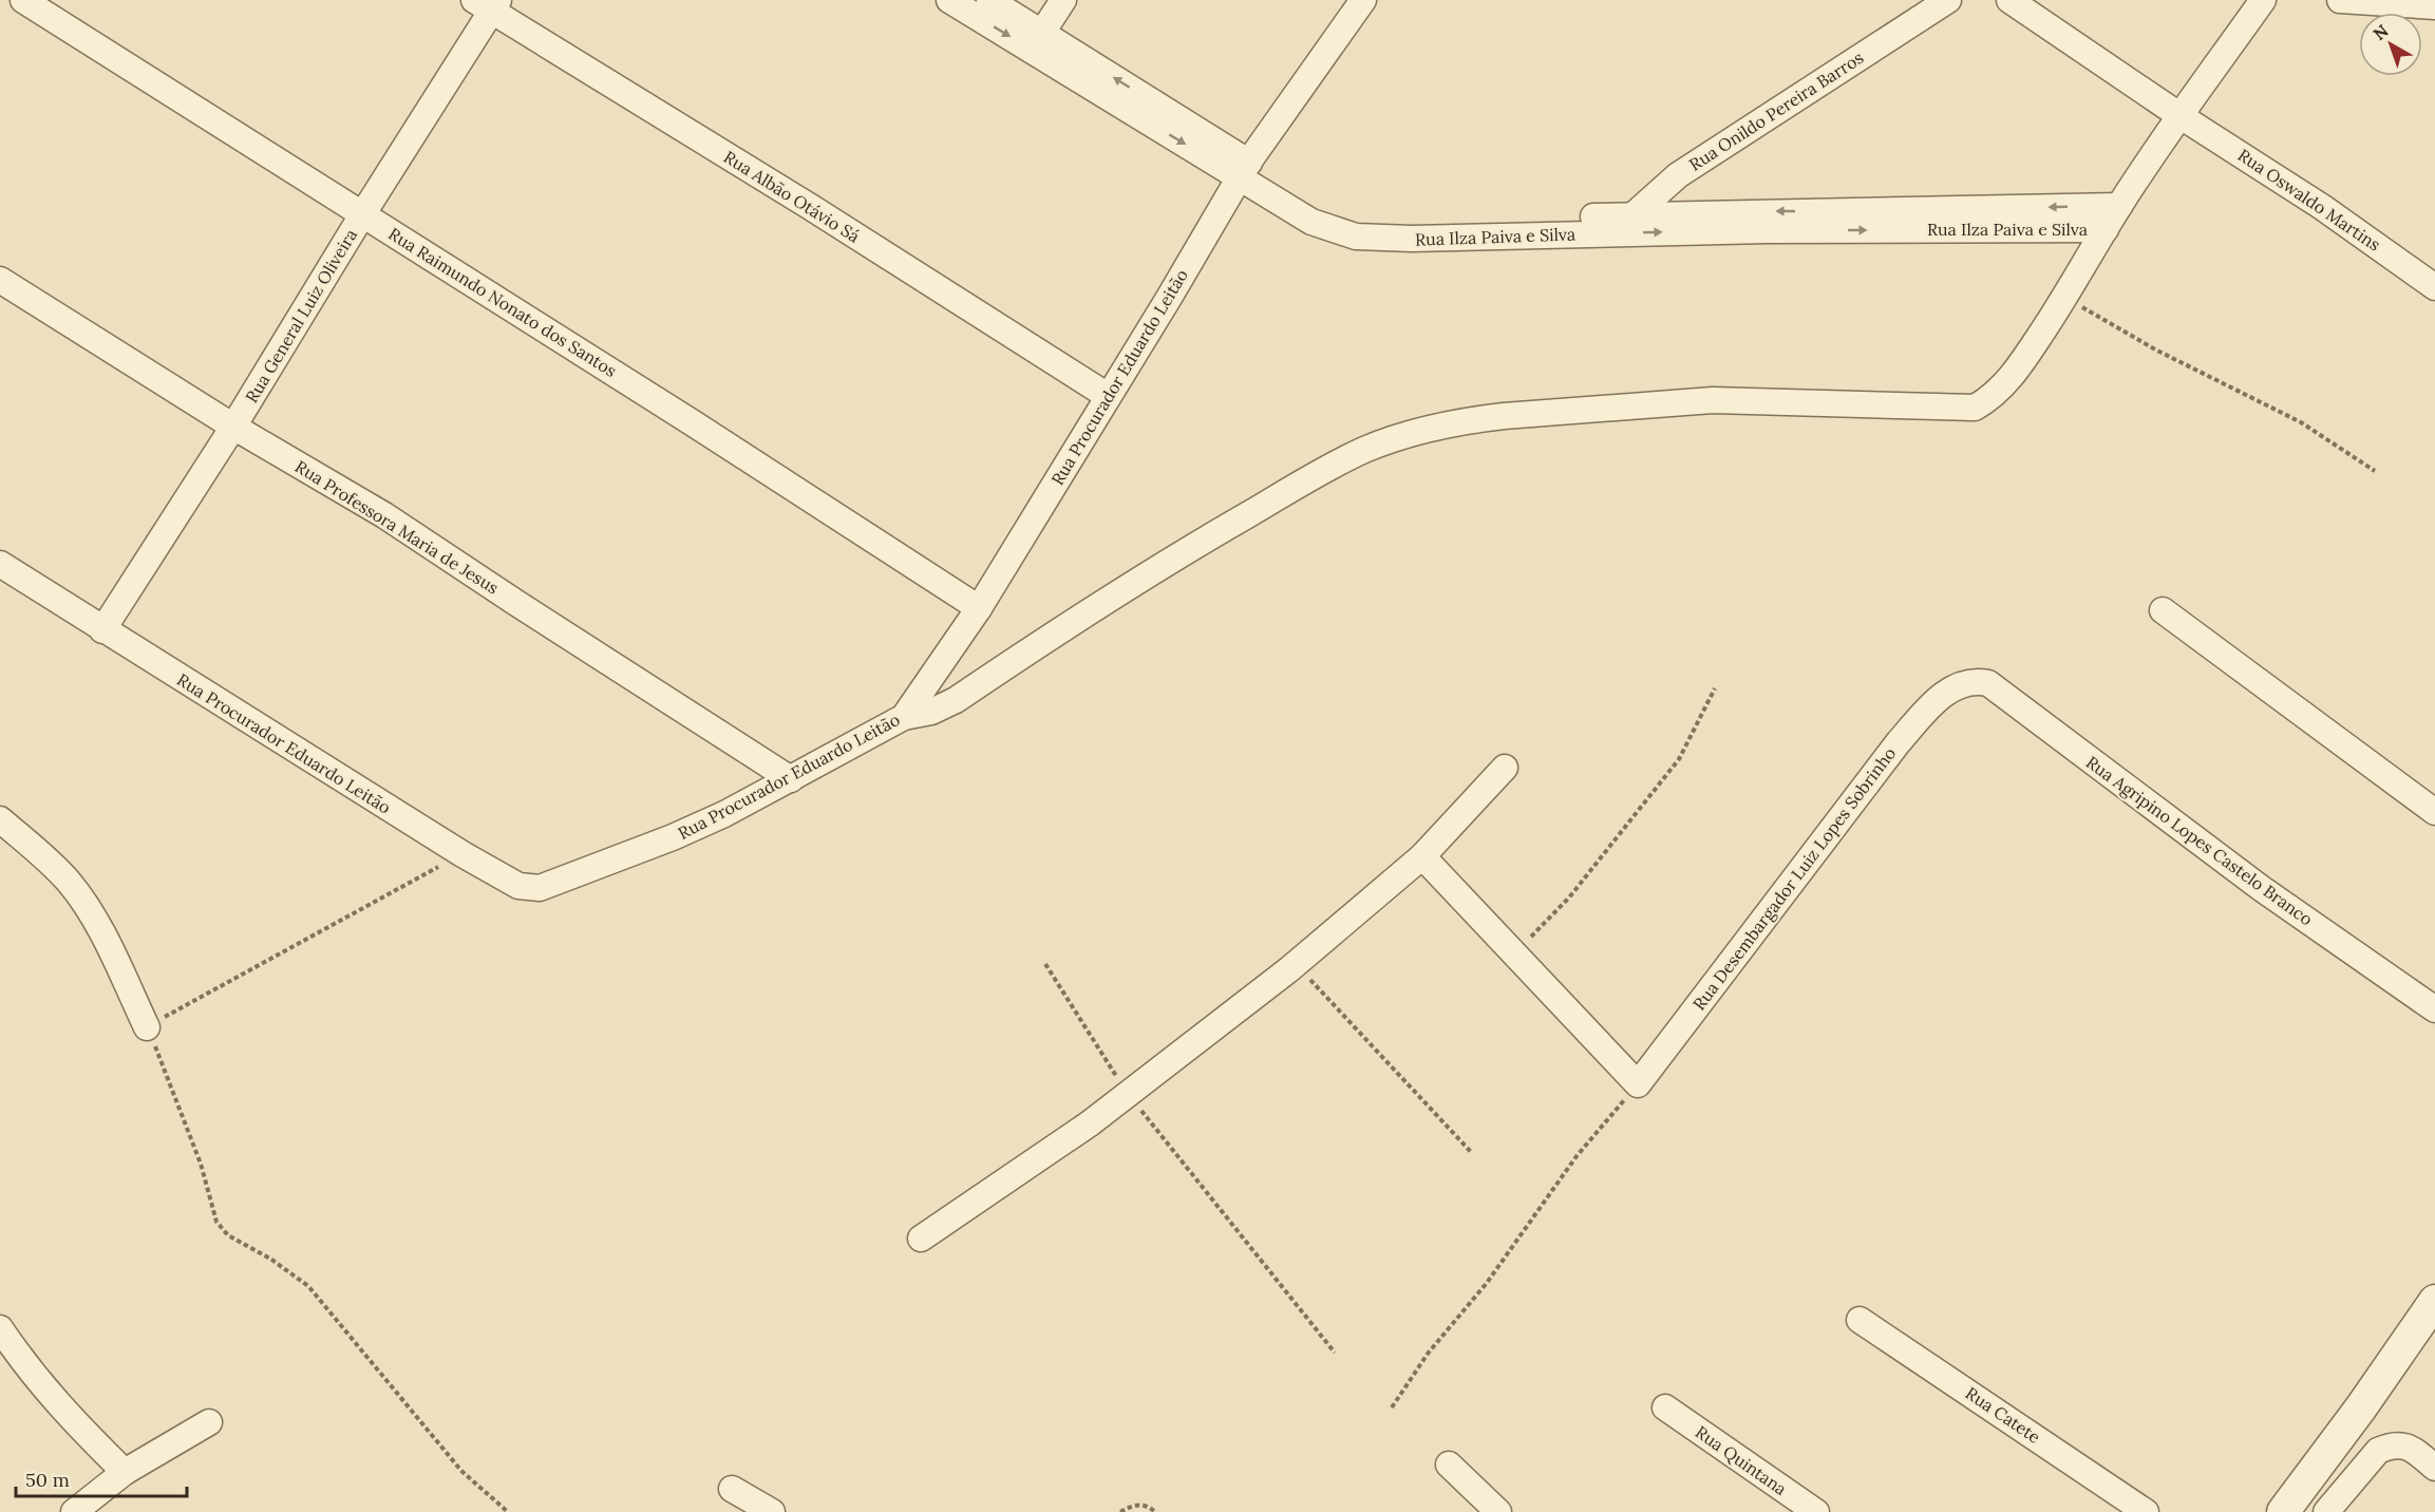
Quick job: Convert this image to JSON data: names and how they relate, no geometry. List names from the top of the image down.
{
  "streets": {
    "street": [
      "Rua Onildo Pereira Barros",
      "Rua Albão Otávio Sá",
      "Rua Oswaldo Martins",
      "Rua Ilza Paiva e Silva",
      "Rua Raimundo Nonato dos Santos",
      "Rua General Luiz Oliveira",
      "Rua Procurador Eduardo Leitão",
      "Rua Professora Maria de Jesus",
      "Rua Agripino Lopes Castelo Branco",
      "Rua Desembargador Luiz Lopes Sobrinho",
      "Rua Catete",
      "Rua Quintana"
    ]
  },
  "crossings": [
    ["Rua Onildo Pereira Barros", "Rua Ilza Paiva e Silva"],
    ["Rua Albão Otávio Sá", "Rua General Luiz Oliveira"],
    ["Rua Albão Otávio Sá", "Rua Procurador Eduardo Leitão"],
    ["Rua Ilza Paiva e Silva", "Rua Procurador Eduardo Leitão"],
    ["Rua Raimundo Nonato dos Santos", "Rua General Luiz Oliveira"],
    ["Rua Raimundo Nonato dos Santos", "Rua Procurador Eduardo Leitão"],
    ["Rua General Luiz Oliveira", "Rua Procurador Eduardo Leitão"],
    ["Rua General Luiz Oliveira", "Rua Professora Maria de Jesus"],
    ["Rua Procurador Eduardo Leitão", "Rua Professora Maria de Jesus"],
    ["Rua Agripino Lopes Castelo Branco", "Rua Desembargador Luiz Lopes Sobrinho"]
  ],
  "scale_bar": "50 m",
  "north": "top left"
}
